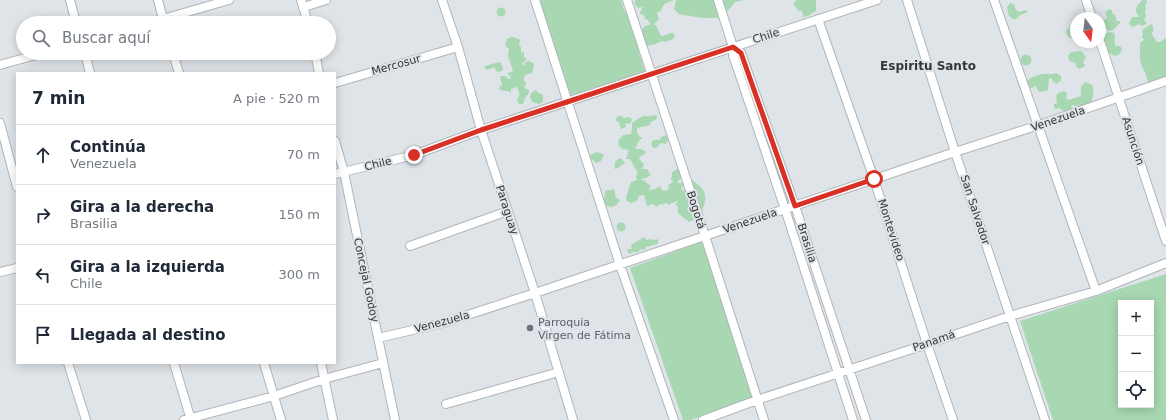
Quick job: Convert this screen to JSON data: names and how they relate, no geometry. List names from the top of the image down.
{
  "streets": {
    "street": [
      "Chile",
      "Mercosur",
      "Venezuela",
      "Asunción",
      "Paraguay",
      "Bogotá",
      "San Salvador",
      "Montevideo",
      "Brasilia",
      "Concejal Godoy",
      "Panamá"
    ]
  },
  "crossings": [
    ["Chile", "Paraguay"],
    ["Chile", "Bogotá"],
    ["Chile", "Montevideo"],
    ["Chile", "Brasilia"],
    ["Chile", "Concejal Godoy"],
    ["Mercosur", "Paraguay"],
    ["Venezuela", "Asunción"],
    ["Venezuela", "Paraguay"],
    ["Venezuela", "Bogotá"],
    ["Venezuela", "San Salvador"],
    ["Venezuela", "Montevideo"],
    ["Venezuela", "Brasilia"],
    ["Venezuela", "Concejal Godoy"],
    ["Bogotá", "Panamá"],
    ["San Salvador", "Panamá"],
    ["Montevideo", "Panamá"],
    ["Brasilia", "Panamá"]
  ],
  "districts": ["Espiritu Santo"],
  "places": ["Parroquia Virgen de Fátima"],
  "north": "bottom",
  "page": {
    "search": "Buscar aquí",
    "heading": ["7 min", "A pie · 520 m"],
    "list": [
      ["Continúa", "Venezuela", "70 m"],
      ["Gira a la derecha", "Brasilia", "150 m"],
      ["Gira a la izquierda", "Chile", "300 m"],
      "Llegada al destino"
    ],
    "map_buttons": ["+", "−"]
  }
}
